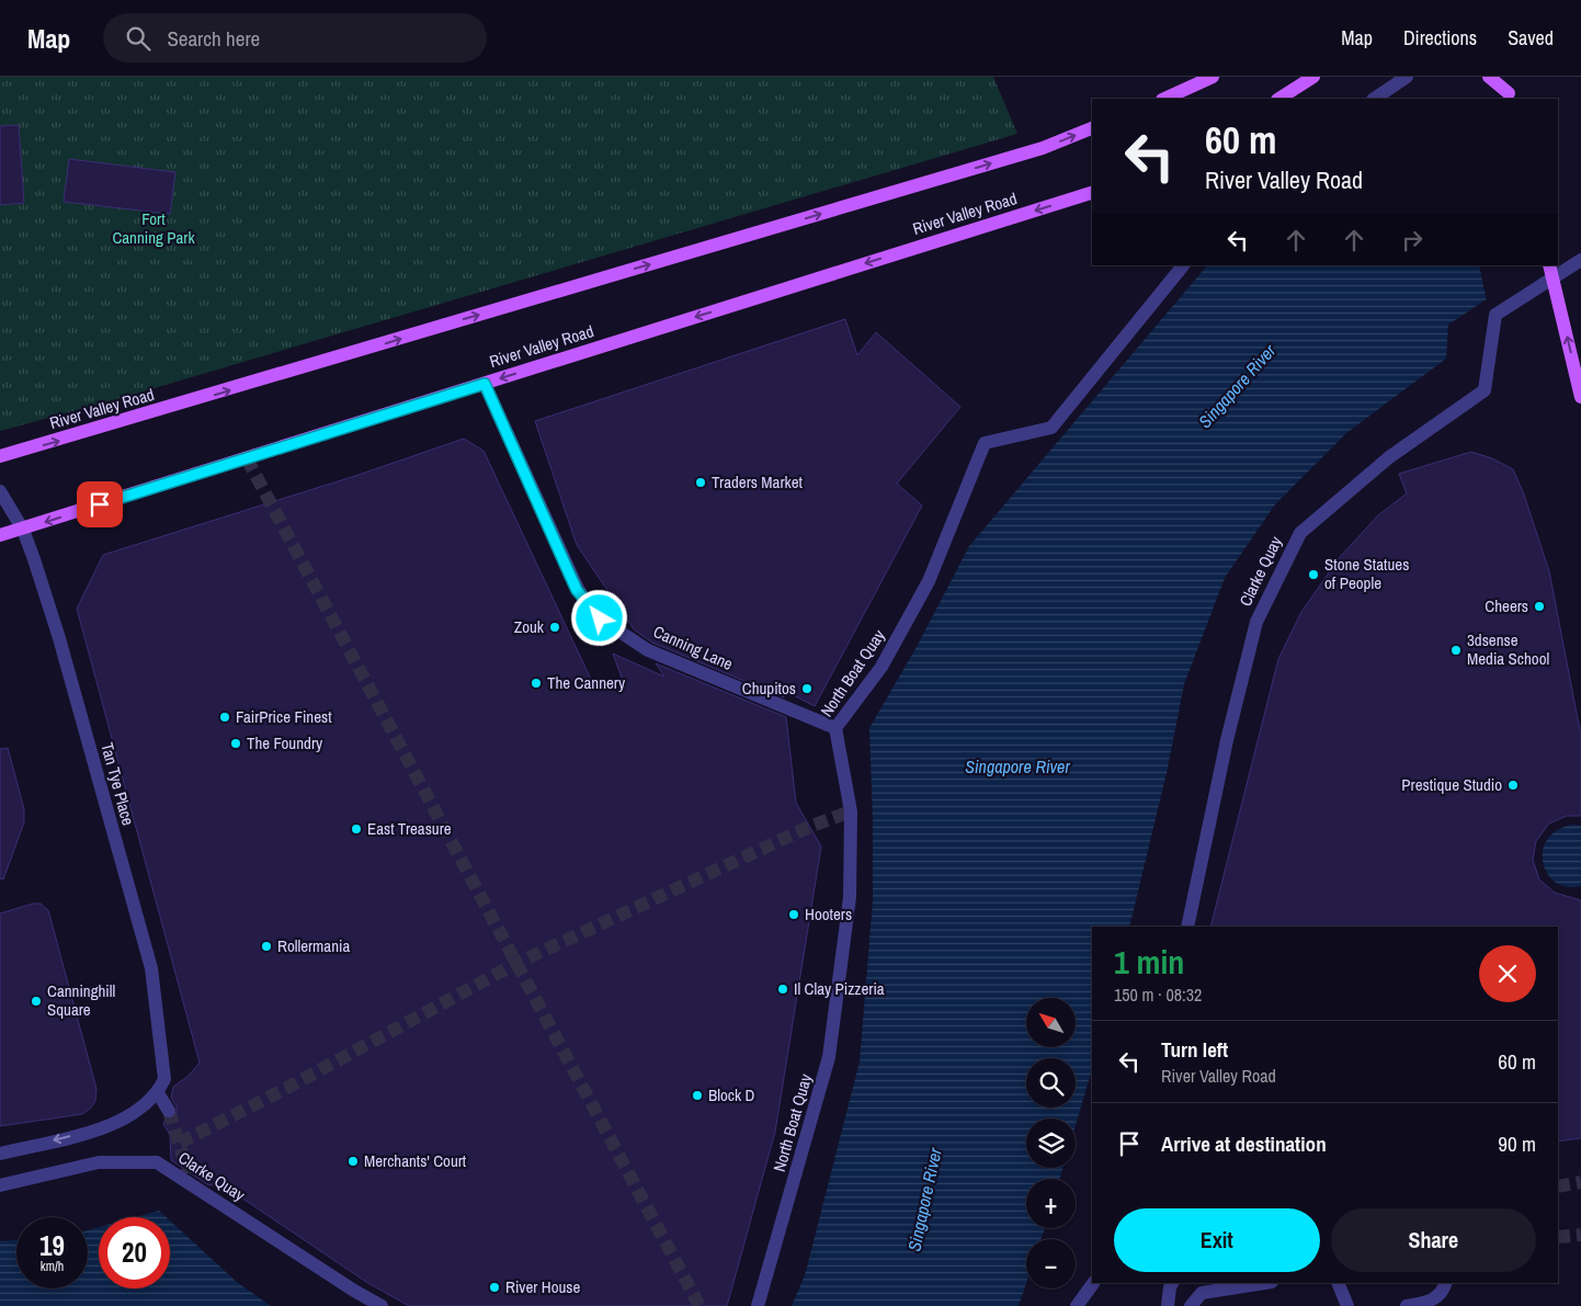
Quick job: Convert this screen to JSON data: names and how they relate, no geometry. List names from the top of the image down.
{
  "streets": {
    "main road": ["River Valley Road"],
    "street": [
      "Clarke Quay",
      "Canning Lane",
      "North Boat Quay",
      "Tan Tye Place"
    ]
  },
  "crossings": [
    ["River Valley Road", "Canning Lane"],
    ["River Valley Road", "Tan Tye Place"],
    ["Canning Lane", "North Boat Quay"]
  ],
  "water": ["Singapore River"],
  "parks": ["Fort Canning Park"],
  "places": [
    "Traders Market",
    "Stone Statues of People",
    "Cheers",
    "Zouk",
    "3dsense Media School",
    "The Cannery",
    "Chupitos",
    "FairPrice Finest",
    "The Foundry",
    "Prestique Studio",
    "East Treasure",
    "Hooters",
    "Rollermania",
    "Il Clay Pizzeria",
    "Canninghill Square",
    "Block D",
    "Merchants' Court",
    "River House"
  ],
  "north": "top left",
  "page": {
    "header": "Map",
    "search": "Search here",
    "nav": ["Map", "Directions", "Saved"],
    "turn": ["60 m", "River Valley Road"],
    "heading": ["1 min", "150 m · 08:32"],
    "map_buttons": ["+", "−"],
    "list": [
      {
        "name": "Turn left",
        "note": "River Valley Road",
        "value": "60 m"
      },
      {
        "name": "Arrive at destination",
        "value": "90 m"
      }
    ],
    "buttons": ["Exit", "Share"],
    "speed": "19 km/h",
    "limit": "20"
  }
}
